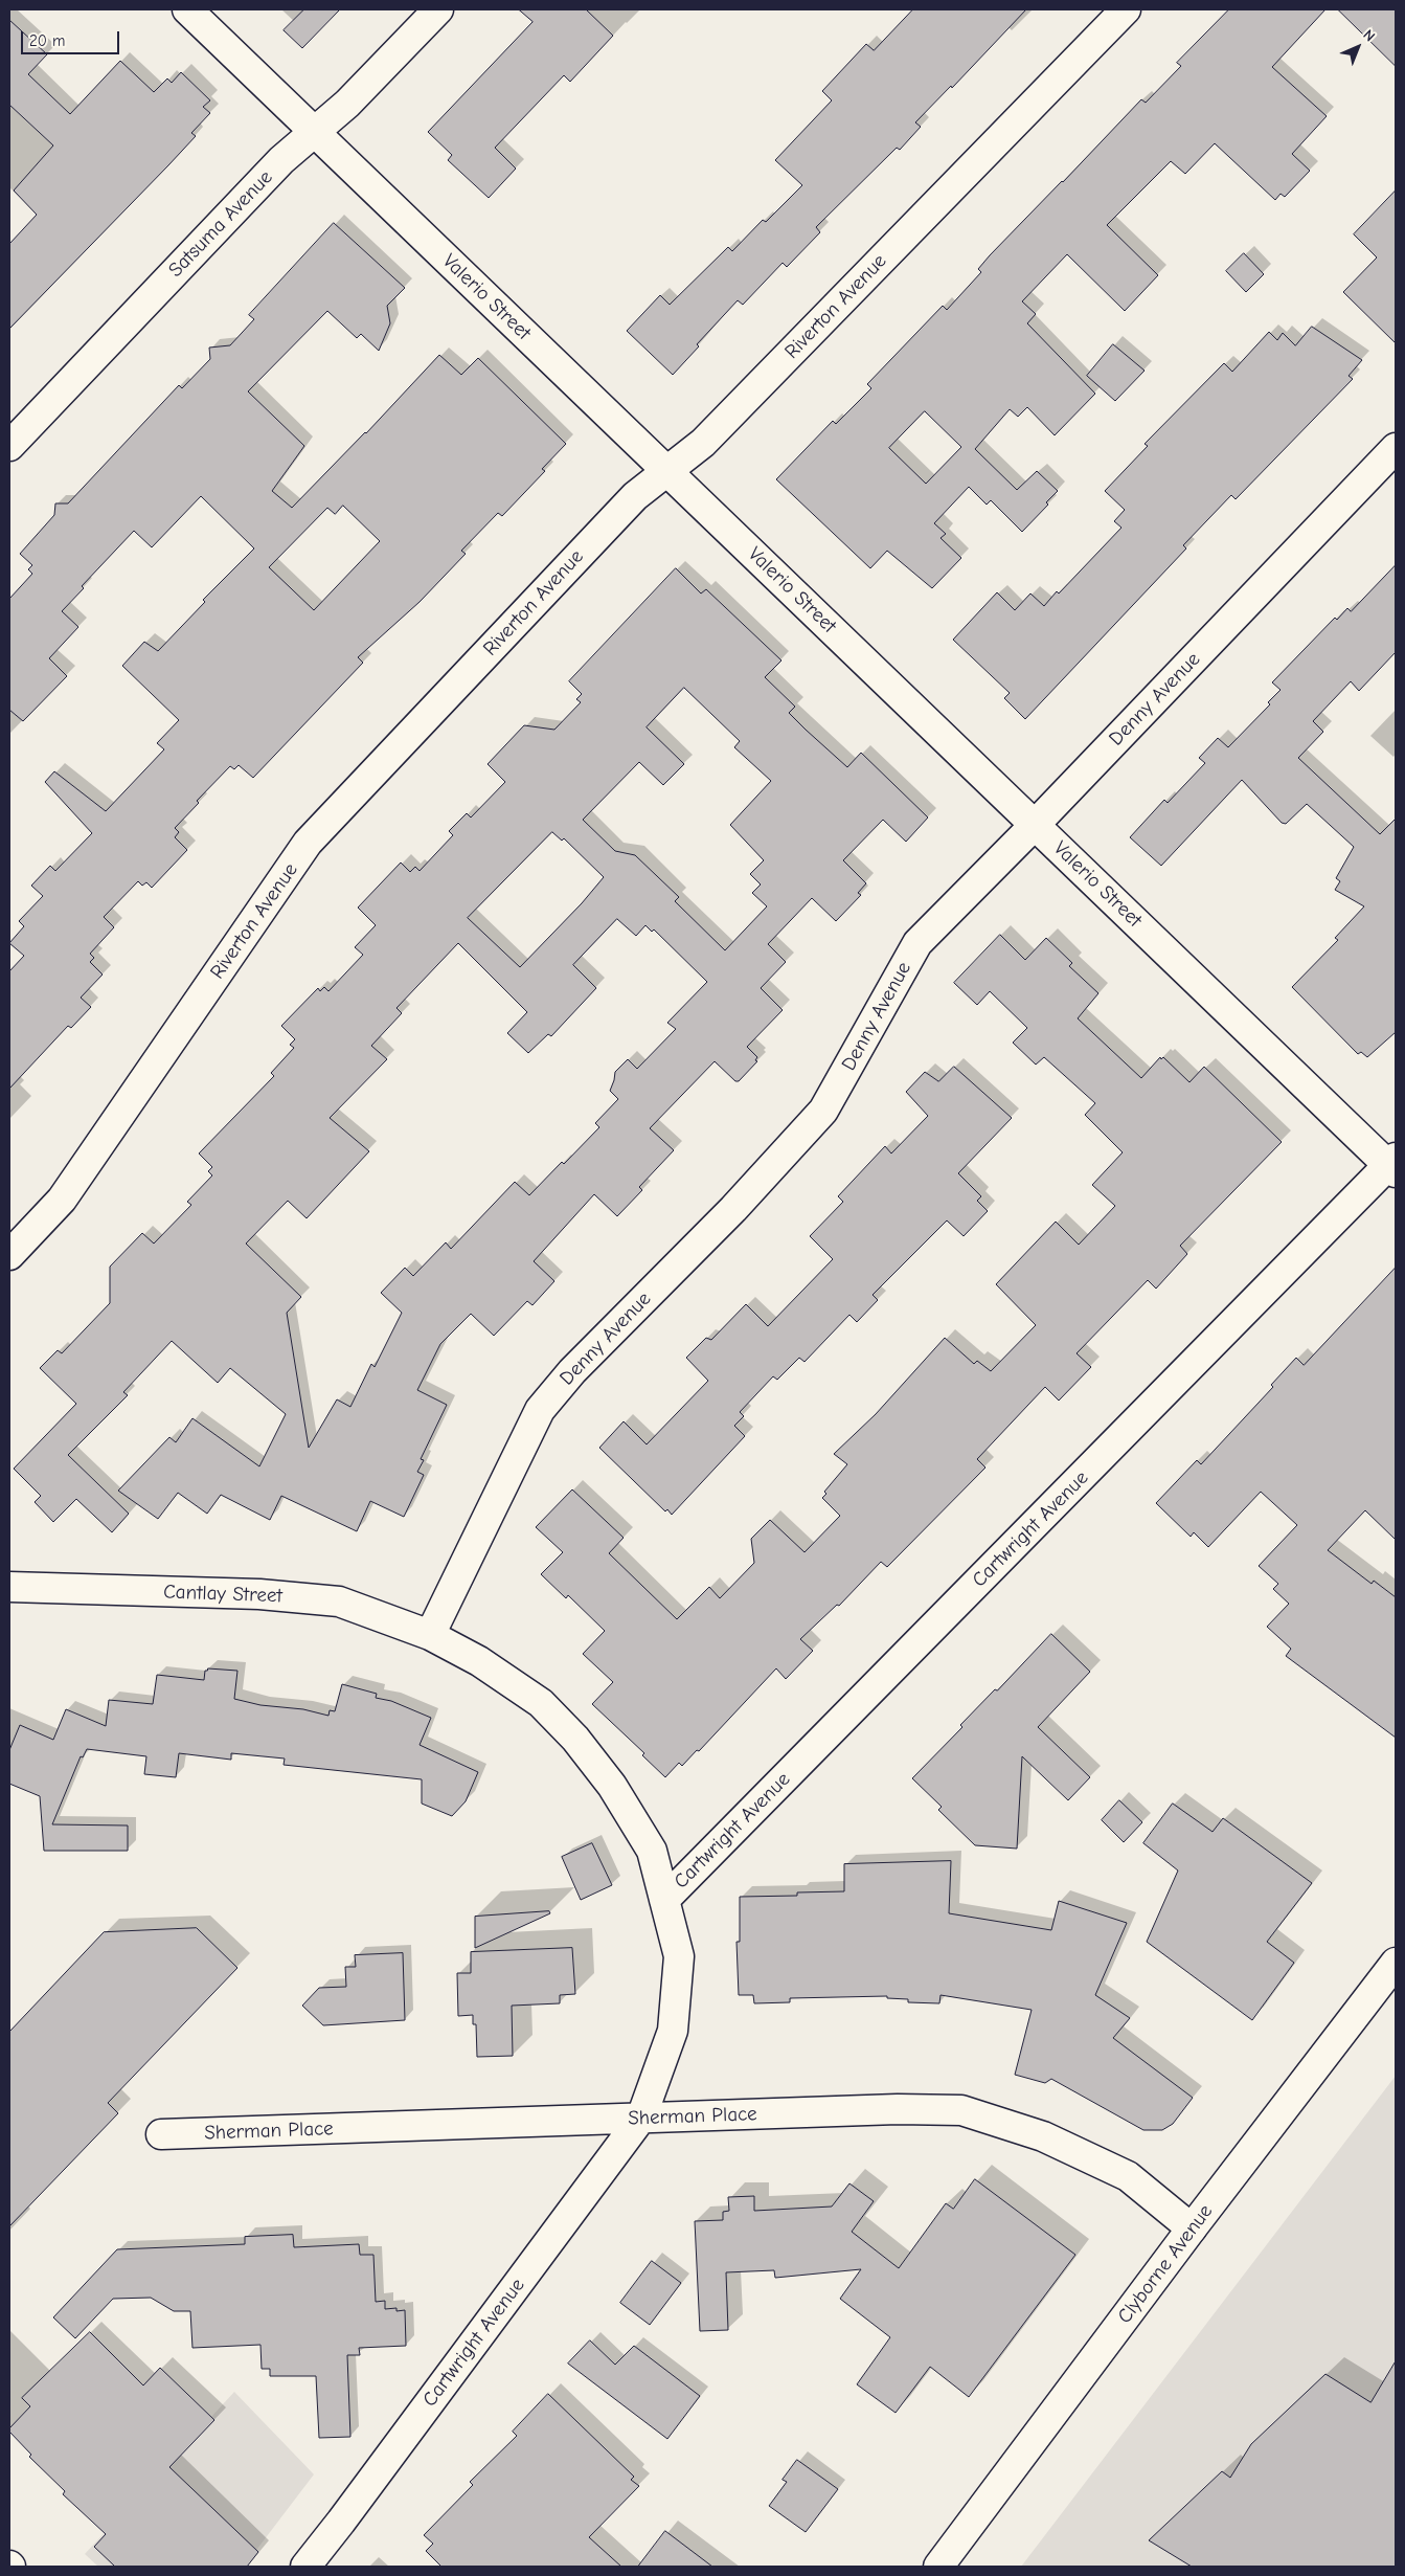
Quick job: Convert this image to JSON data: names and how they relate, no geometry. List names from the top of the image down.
{
  "streets": {
    "street": [
      "Satsuma Avenue",
      "Valerio Street",
      "Riverton Avenue",
      "Denny Avenue",
      "Cartwright Avenue",
      "Cantlay Street",
      "Sherman Place",
      "Clyborne Avenue"
    ]
  },
  "crossings": [
    ["Satsuma Avenue", "Valerio Street"],
    ["Valerio Street", "Riverton Avenue"],
    ["Valerio Street", "Denny Avenue"],
    ["Valerio Street", "Cartwright Avenue"],
    ["Denny Avenue", "Cantlay Street"],
    ["Cartwright Avenue", "Cantlay Street"],
    ["Cartwright Avenue", "Sherman Place"],
    ["Sherman Place", "Clyborne Avenue"]
  ],
  "scale_bar": "20 m",
  "north": "top right"
}
